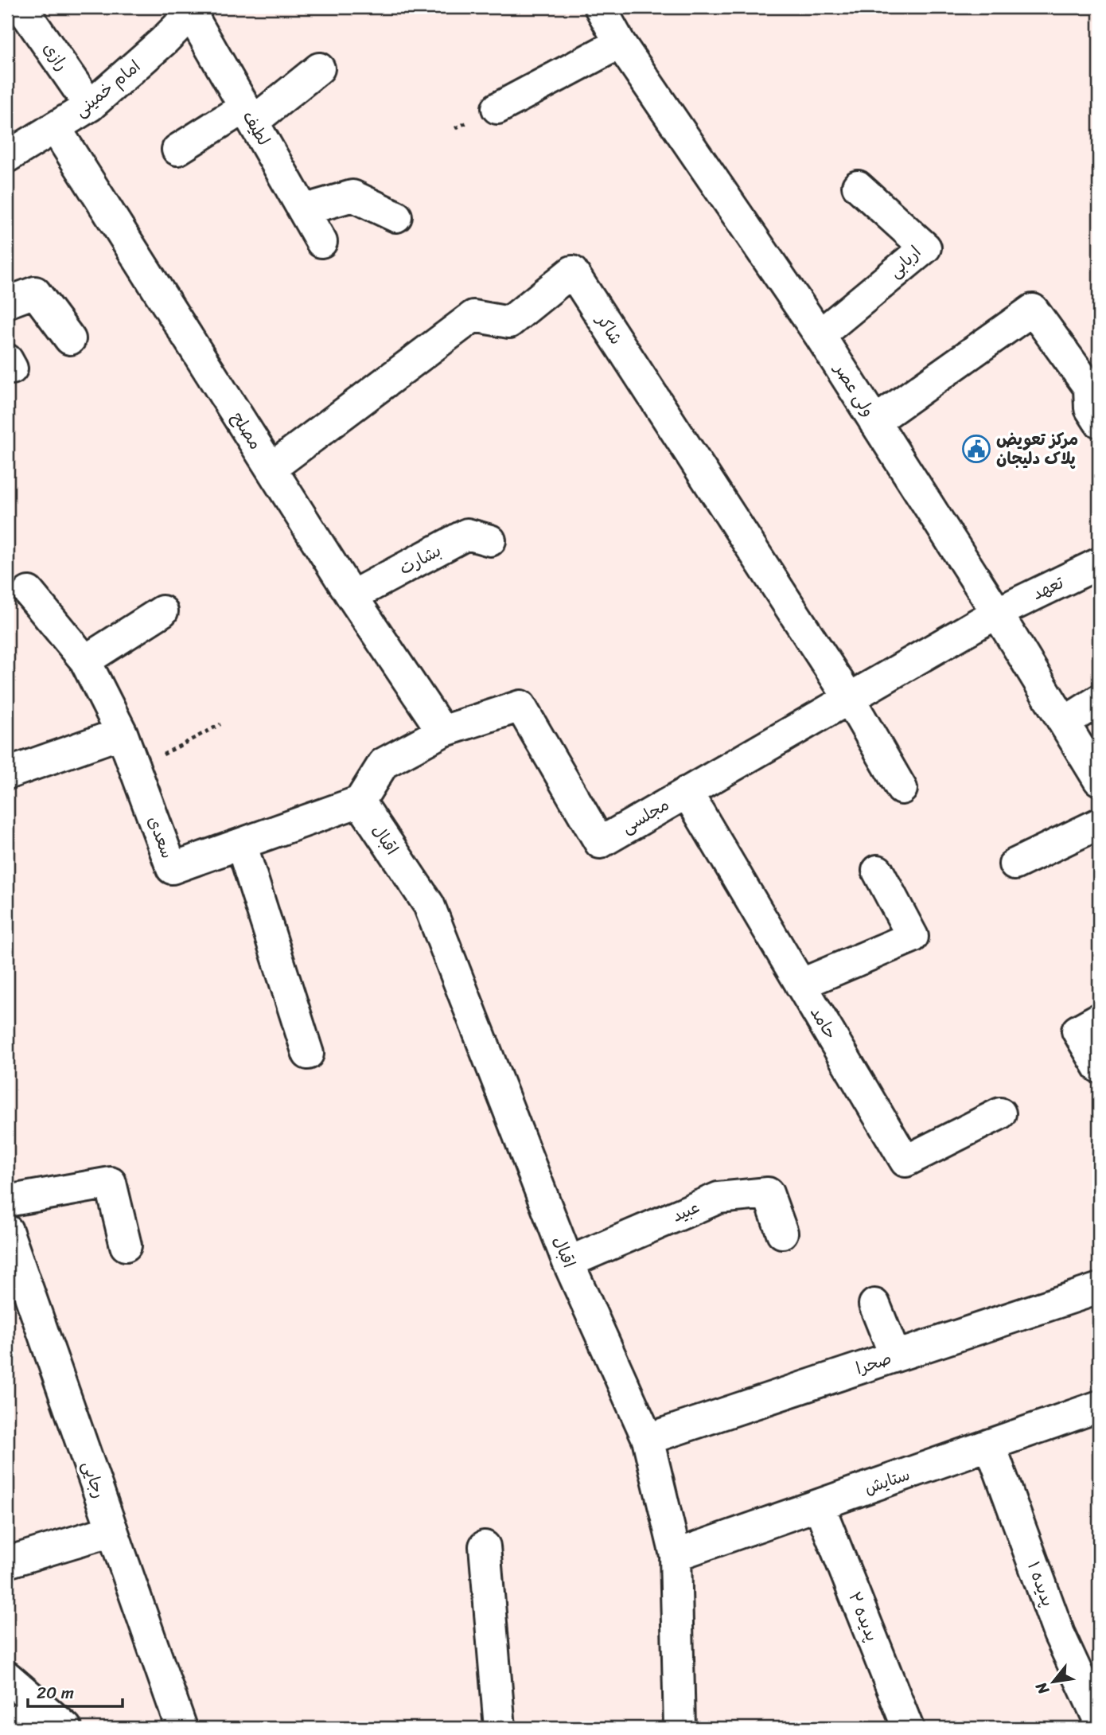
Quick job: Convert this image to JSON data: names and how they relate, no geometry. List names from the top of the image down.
{
  "streets": {
    "street": [
      "رازی",
      "امام خمینی",
      "لطیف",
      "اربابی",
      "شاکر",
      "ولی عصر",
      "مصلح",
      "بشارت",
      "تعهد",
      "مجلسی",
      "سعدی",
      "اقبال",
      "حامد",
      "عبید",
      "صحرا",
      "رجایی",
      "ستایش",
      "پدیده ۱",
      "پدیده ۲"
    ]
  },
  "crossings": [
    ["رازی", "امام خمینی"],
    ["امام خمینی", "لطیف"],
    ["امام خمینی", "مصلح"],
    ["اربابی", "ولی عصر"],
    ["شاکر", "مصلح"],
    ["شاکر", "مجلسی"],
    ["ولی عصر", "تعهد"],
    ["ولی عصر", "مجلسی"],
    ["مصلح", "بشارت"],
    ["مصلح", "مجلسی"],
    ["تعهد", "مجلسی"],
    ["مجلسی", "سعدی"],
    ["مجلسی", "اقبال"],
    ["مجلسی", "حامد"],
    ["سعدی", "اقبال"],
    ["اقبال", "عبید"],
    ["اقبال", "صحرا"],
    ["اقبال", "ستایش"],
    ["ستایش", "پدیده ۱"],
    ["ستایش", "پدیده ۲"]
  ],
  "places": {
    "public building": ["مرکز تعویض پلاک دلیجان"]
  },
  "scale_bar": "20 m",
  "north": "bottom left"
}
